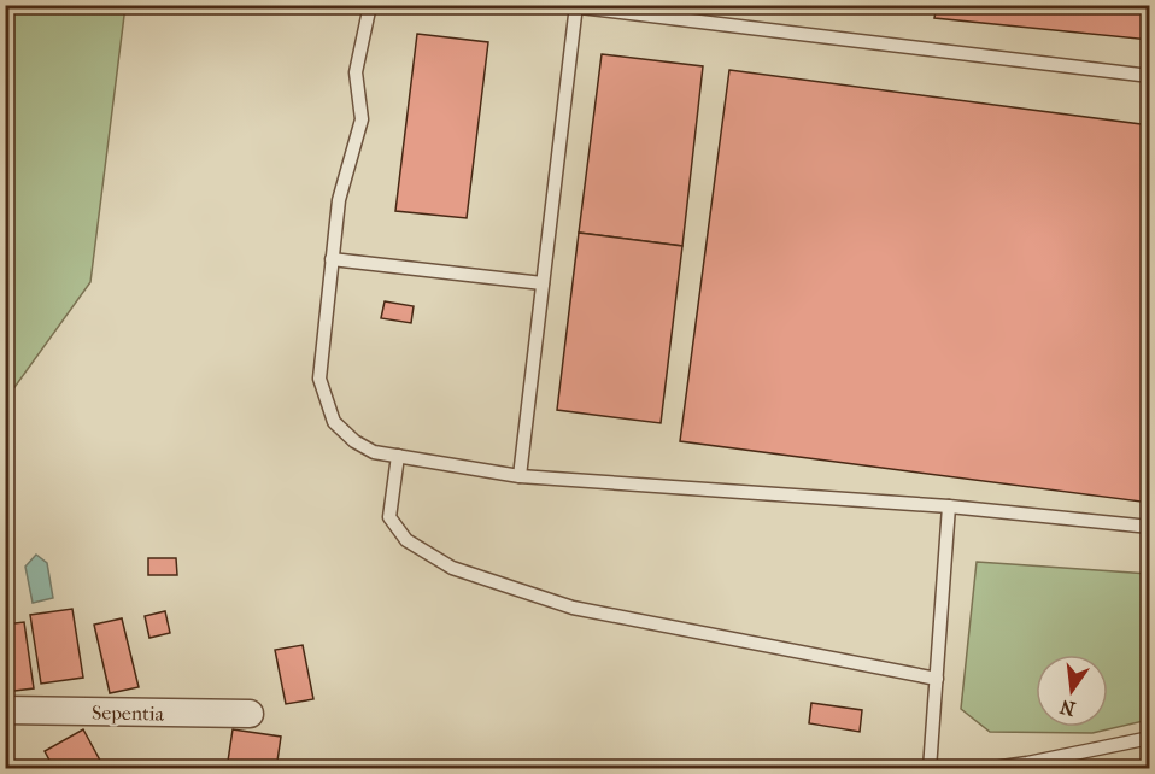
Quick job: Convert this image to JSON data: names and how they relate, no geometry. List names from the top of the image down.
{
  "streets": {
    "street": ["Sepentia"]
  },
  "north": "bottom"
}
